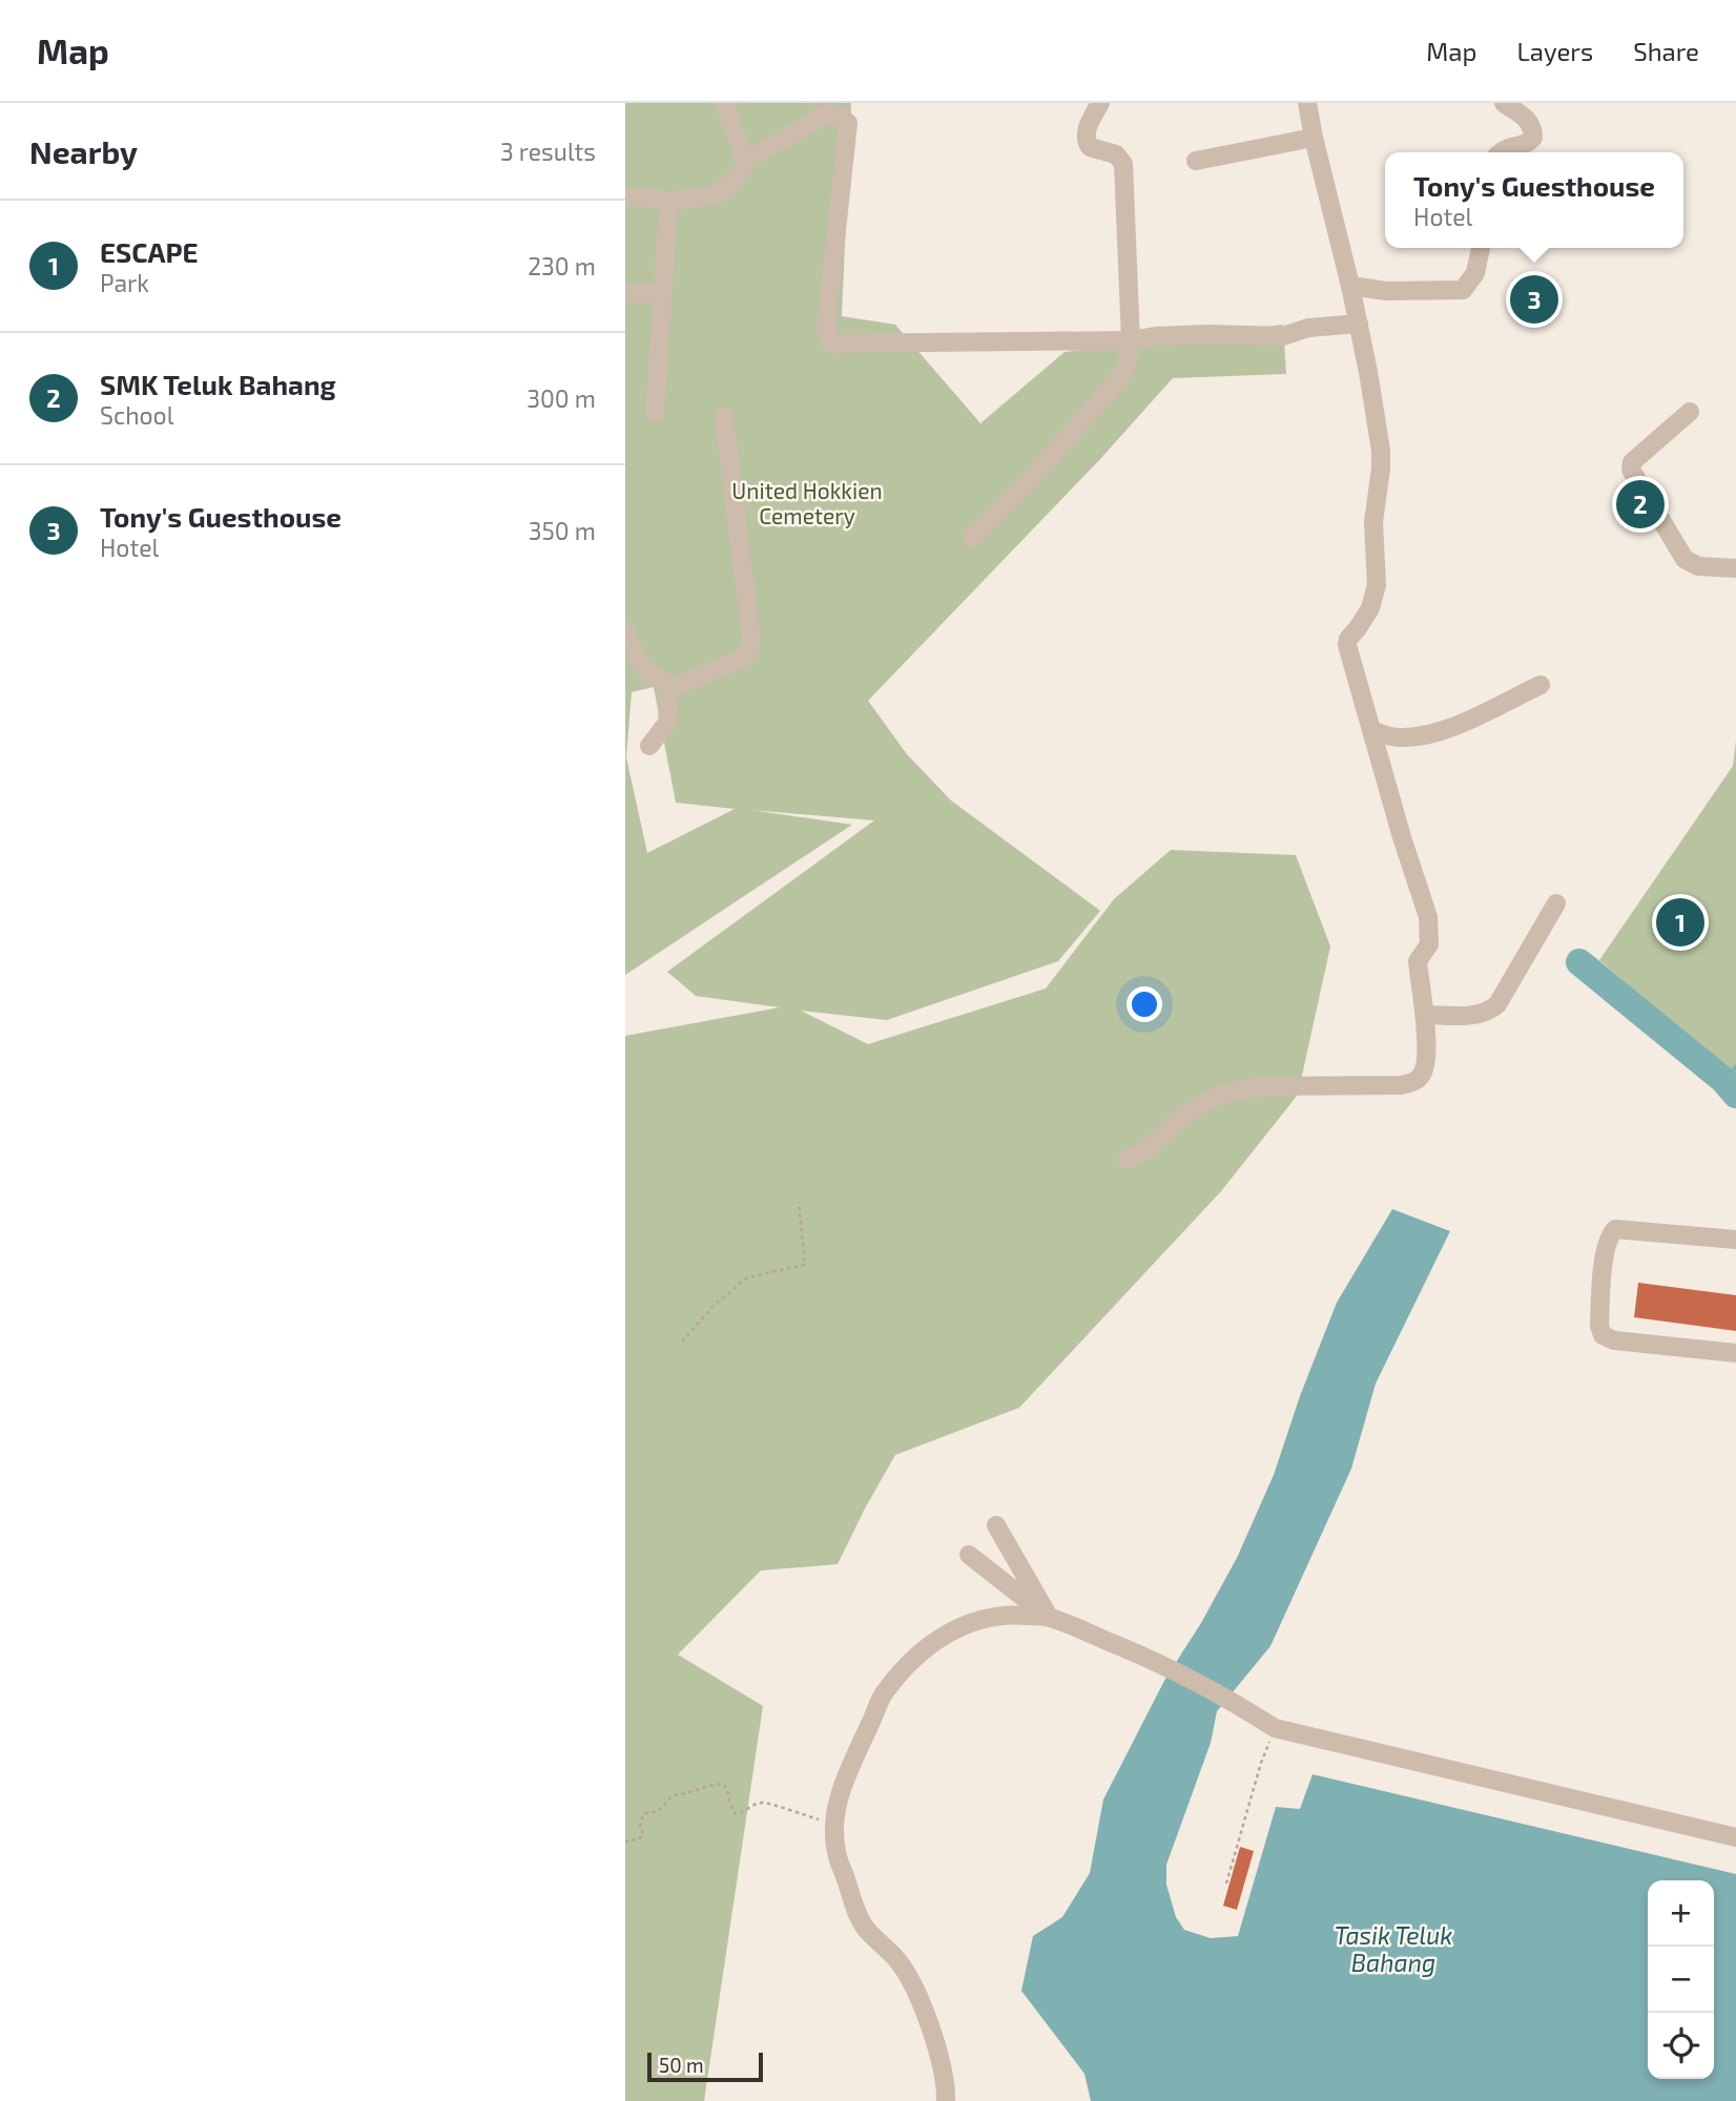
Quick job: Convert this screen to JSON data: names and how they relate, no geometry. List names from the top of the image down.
{
  "water": ["Tasik Teluk Bahang"],
  "parks": ["United Hokkien Cemetery"],
  "scale_bar": "50 m",
  "page": {
    "header": "Map",
    "nav": ["Map", "Layers", "Share"],
    "heading": ["Nearby", "3 results"],
    "popup": ["Tony's Guesthouse", "Hotel"],
    "list": [
      {
        "mark": "1",
        "name": "ESCAPE",
        "note": "Park",
        "value": "230 m"
      },
      {
        "mark": "2",
        "name": "SMK Teluk Bahang",
        "note": "School",
        "value": "300 m"
      },
      {
        "mark": "3",
        "name": "Tony's Guesthouse",
        "note": "Hotel",
        "value": "350 m"
      }
    ],
    "pins": ["3", "2", "1"],
    "map_buttons": ["+", "−"],
    "scale": "50 m"
  }
}
